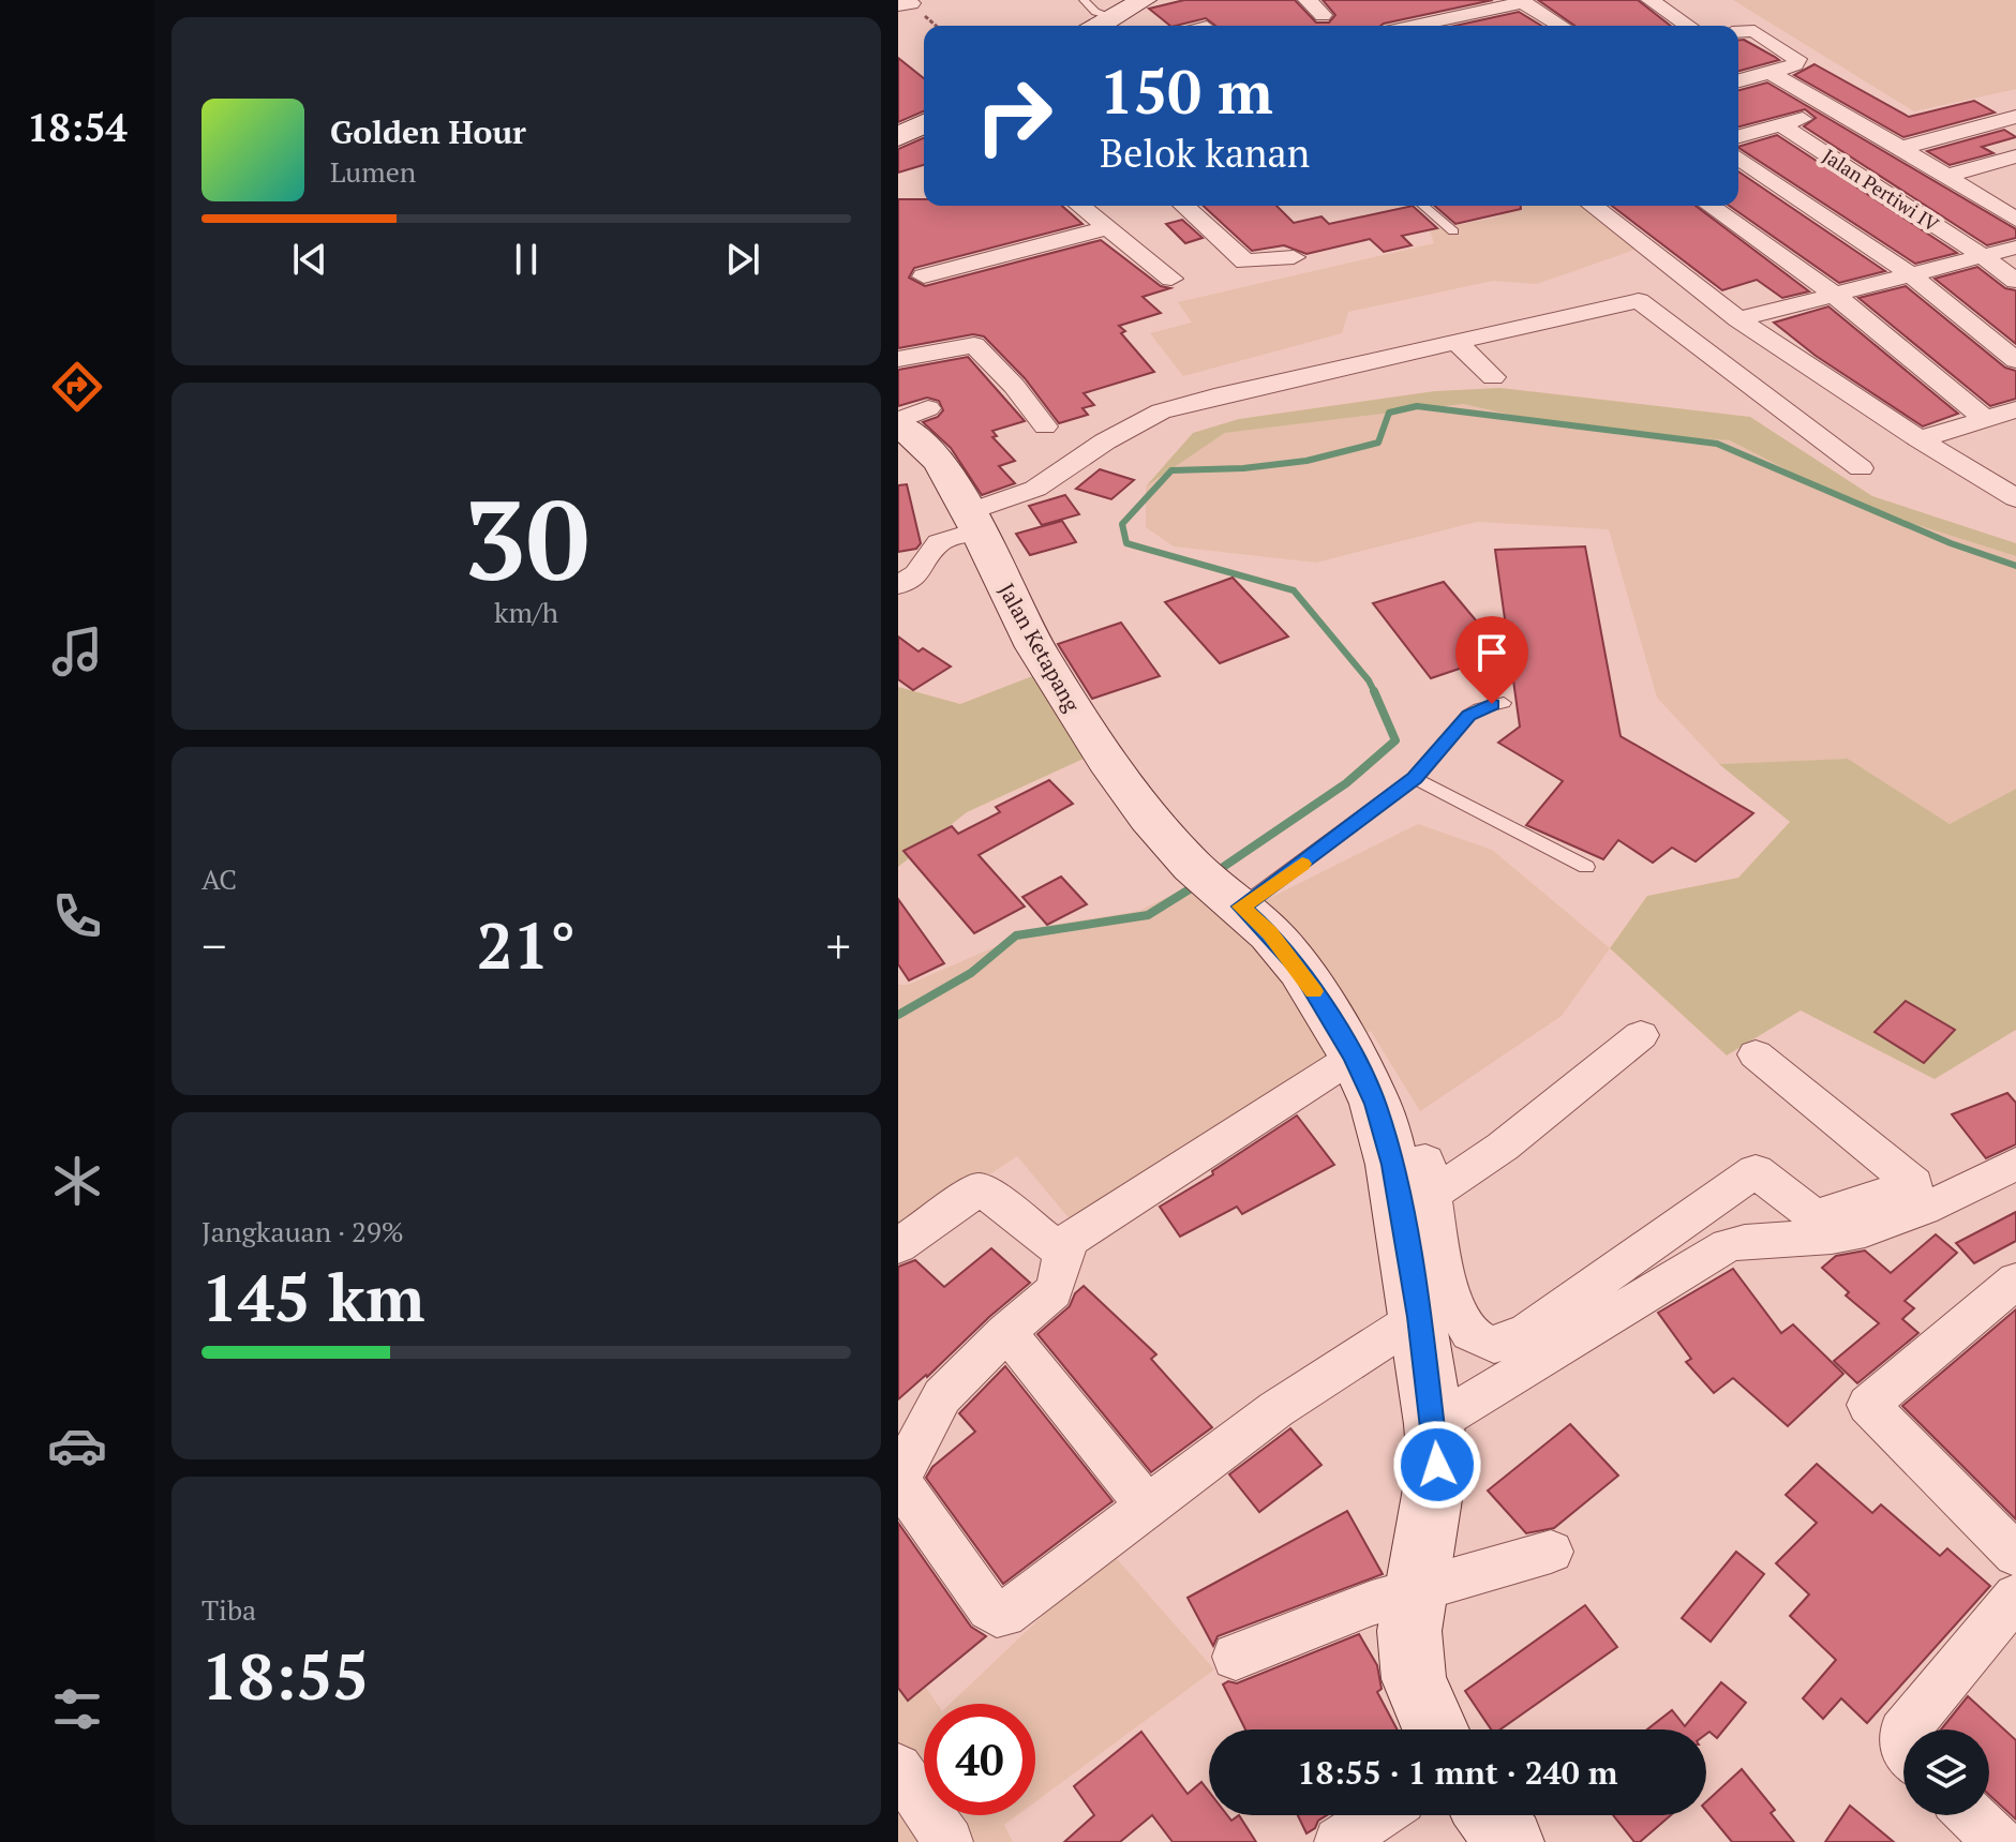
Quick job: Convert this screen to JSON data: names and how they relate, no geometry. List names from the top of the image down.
{
  "streets": {
    "street": ["Jalan Pertiwi IV", "Jalan Ketapang"]
  },
  "page": {
    "tabs": "18:54",
    "turn": ["150 m", "Belok kanan"],
    "song": ["Golden Hour", "Lumen"],
    "tile": [
      ["30", "km/h"],
      "AC",
      ["Jangkauan · 29%", "145 km"],
      ["Tiba", "18:55"]
    ],
    "heat": ["−", "21°", "+"],
    "limit": "40",
    "trip": "18:55 · 1 mnt · 240 m"
  }
}
